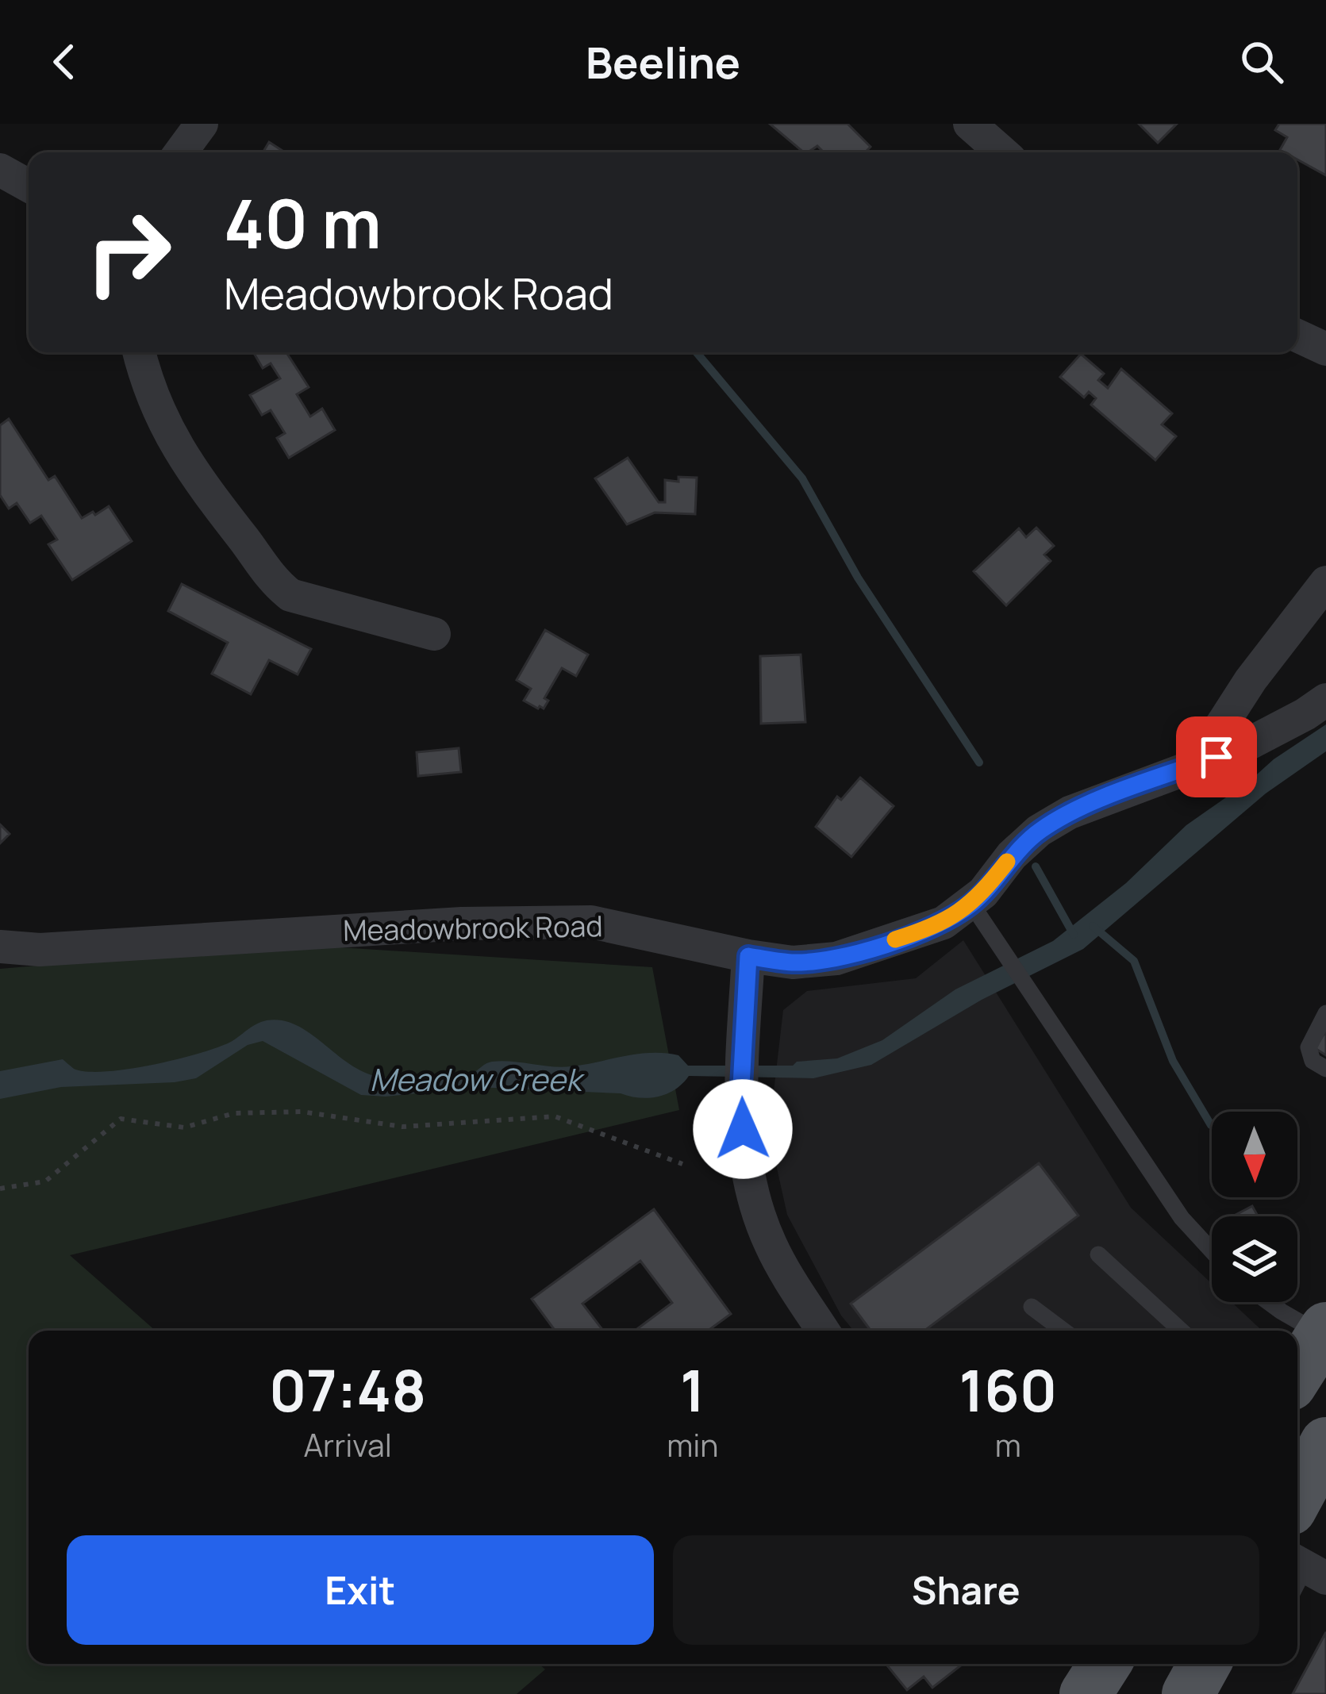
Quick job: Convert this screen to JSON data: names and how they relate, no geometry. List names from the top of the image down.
{
  "streets": {
    "street": ["Meadowbrook Road"]
  },
  "water": ["Meadow Creek"],
  "north": "bottom",
  "page": {
    "header": "Beeline",
    "turn": ["40 m", "Meadowbrook Road"],
    "eta": [
      "07:48",
      "Arrival",
      "1",
      "min",
      "160",
      "m"
    ],
    "buttons": ["Exit", "Share"]
  }
}
